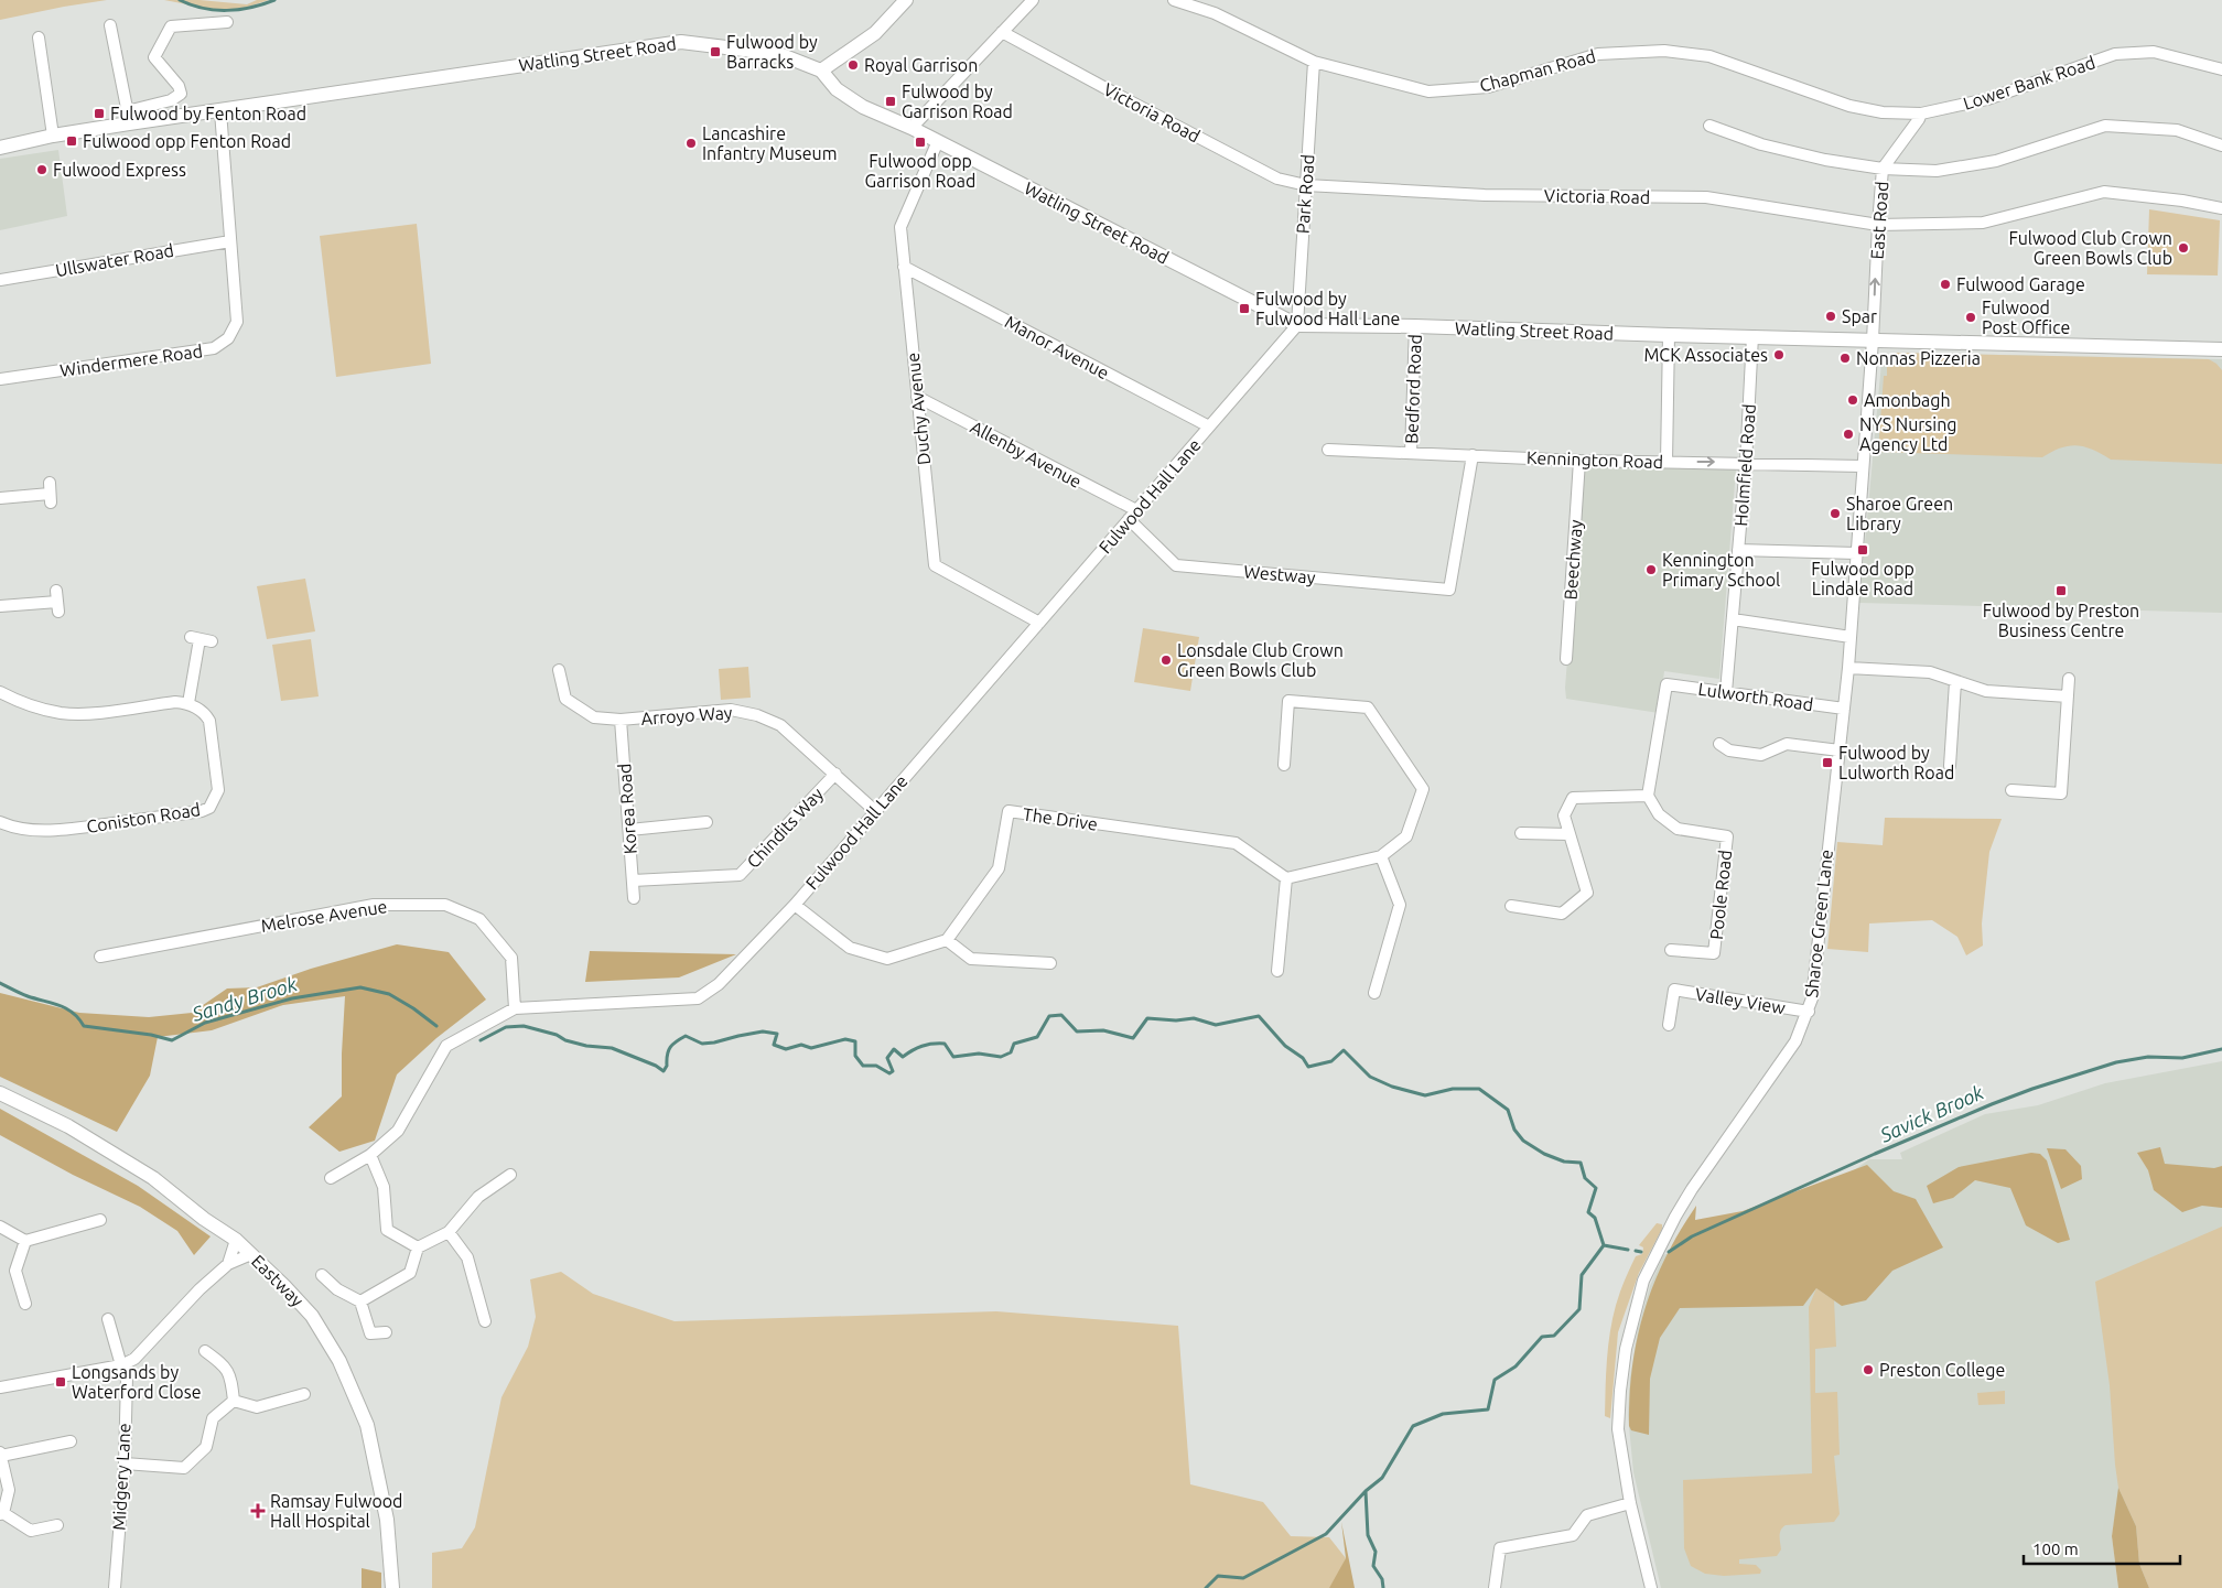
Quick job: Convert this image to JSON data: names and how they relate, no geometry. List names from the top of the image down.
{
  "streets": {
    "main road": ["Watling Street Road", "Eastway"],
    "street": [
      "Chapman Road",
      "Lower Bank Road",
      "Victoria Road",
      "Park Road",
      "East Road",
      "Ullswater Road",
      "Manor Avenue",
      "Windermere Road",
      "Bedford Road",
      "Duchy Avenue",
      "Allenby Avenue",
      "Kennington Road",
      "Holmfield Road",
      "Fulwood Hall Lane",
      "Beechway",
      "Westway",
      "Lulworth Road",
      "Arroyo Way",
      "Korea Road",
      "Coniston Road",
      "The Drive",
      "Chindits Way",
      "Poole Road",
      "Melrose Avenue",
      "Sharoe Green Lane",
      "Valley View",
      "Midgery Lane"
    ]
  },
  "crossings": [
    ["Watling Street Road", "Park Road"],
    ["Watling Street Road", "East Road"],
    ["Watling Street Road", "Windermere Road"],
    ["Watling Street Road", "Bedford Road"],
    ["Watling Street Road", "Duchy Avenue"],
    ["Watling Street Road", "Holmfield Road"],
    ["Watling Street Road", "Fulwood Hall Lane"],
    ["Watling Street Road", "Sharoe Green Lane"],
    ["Chapman Road", "Lower Bank Road"],
    ["Chapman Road", "Park Road"],
    ["Lower Bank Road", "East Road"],
    ["Victoria Road", "Park Road"],
    ["Victoria Road", "East Road"],
    ["Park Road", "Fulwood Hall Lane"],
    ["East Road", "Sharoe Green Lane"],
    ["Ullswater Road", "Windermere Road"],
    ["Manor Avenue", "Duchy Avenue"],
    ["Manor Avenue", "Fulwood Hall Lane"],
    ["Bedford Road", "Kennington Road"],
    ["Duchy Avenue", "Allenby Avenue"],
    ["Duchy Avenue", "Fulwood Hall Lane"],
    ["Allenby Avenue", "Fulwood Hall Lane"],
    ["Allenby Avenue", "Westway"],
    ["Kennington Road", "Holmfield Road"],
    ["Kennington Road", "Beechway"],
    ["Kennington Road", "Westway"],
    ["Kennington Road", "Sharoe Green Lane"],
    ["Holmfield Road", "Lulworth Road"],
    ["Fulwood Hall Lane", "Westway"],
    ["Fulwood Hall Lane", "Arroyo Way"],
    ["Fulwood Hall Lane", "Melrose Avenue"],
    ["Lulworth Road", "Poole Road"],
    ["Lulworth Road", "Sharoe Green Lane"],
    ["Arroyo Way", "Korea Road"],
    ["Arroyo Way", "Chindits Way"],
    ["Korea Road", "Chindits Way"],
    ["Sharoe Green Lane", "Valley View"]
  ],
  "one_way": ["East Road"],
  "water": ["Sandy Brook", "Savick Brook"],
  "places": {
    "transit": [
      "Fulwood by Barracks",
      "Fulwood by Garrison Road",
      "Fulwood by Fenton Road",
      "Fulwood opp Fenton Road",
      "Fulwood opp Garrison Road",
      "Fulwood by Fulwood Hall Lane",
      "Fulwood opp Lindale Road",
      "Fulwood by Preston Business Centre",
      "Fulwood by Lulworth Road",
      "Longsands by Waterford Close"
    ],
    "other": [
      "Royal Garrison",
      "Lancashire Infantry Museum",
      "Fulwood Express",
      "Fulwood Club Crown Green Bowls Club",
      "Fulwood Garage",
      "Spar",
      "Fulwood Post Office",
      "MCK Associates",
      "Nonnas Pizzeria",
      "Amonbagh",
      "NYS Nursing Agency Ltd",
      "Sharoe Green Library",
      "Kennington Primary School",
      "Lonsdale Club Crown Green Bowls Club",
      "Preston College"
    ],
    "health": ["Ramsay Fulwood Hall Hospital"]
  },
  "scale_bar": "100 m"
}
